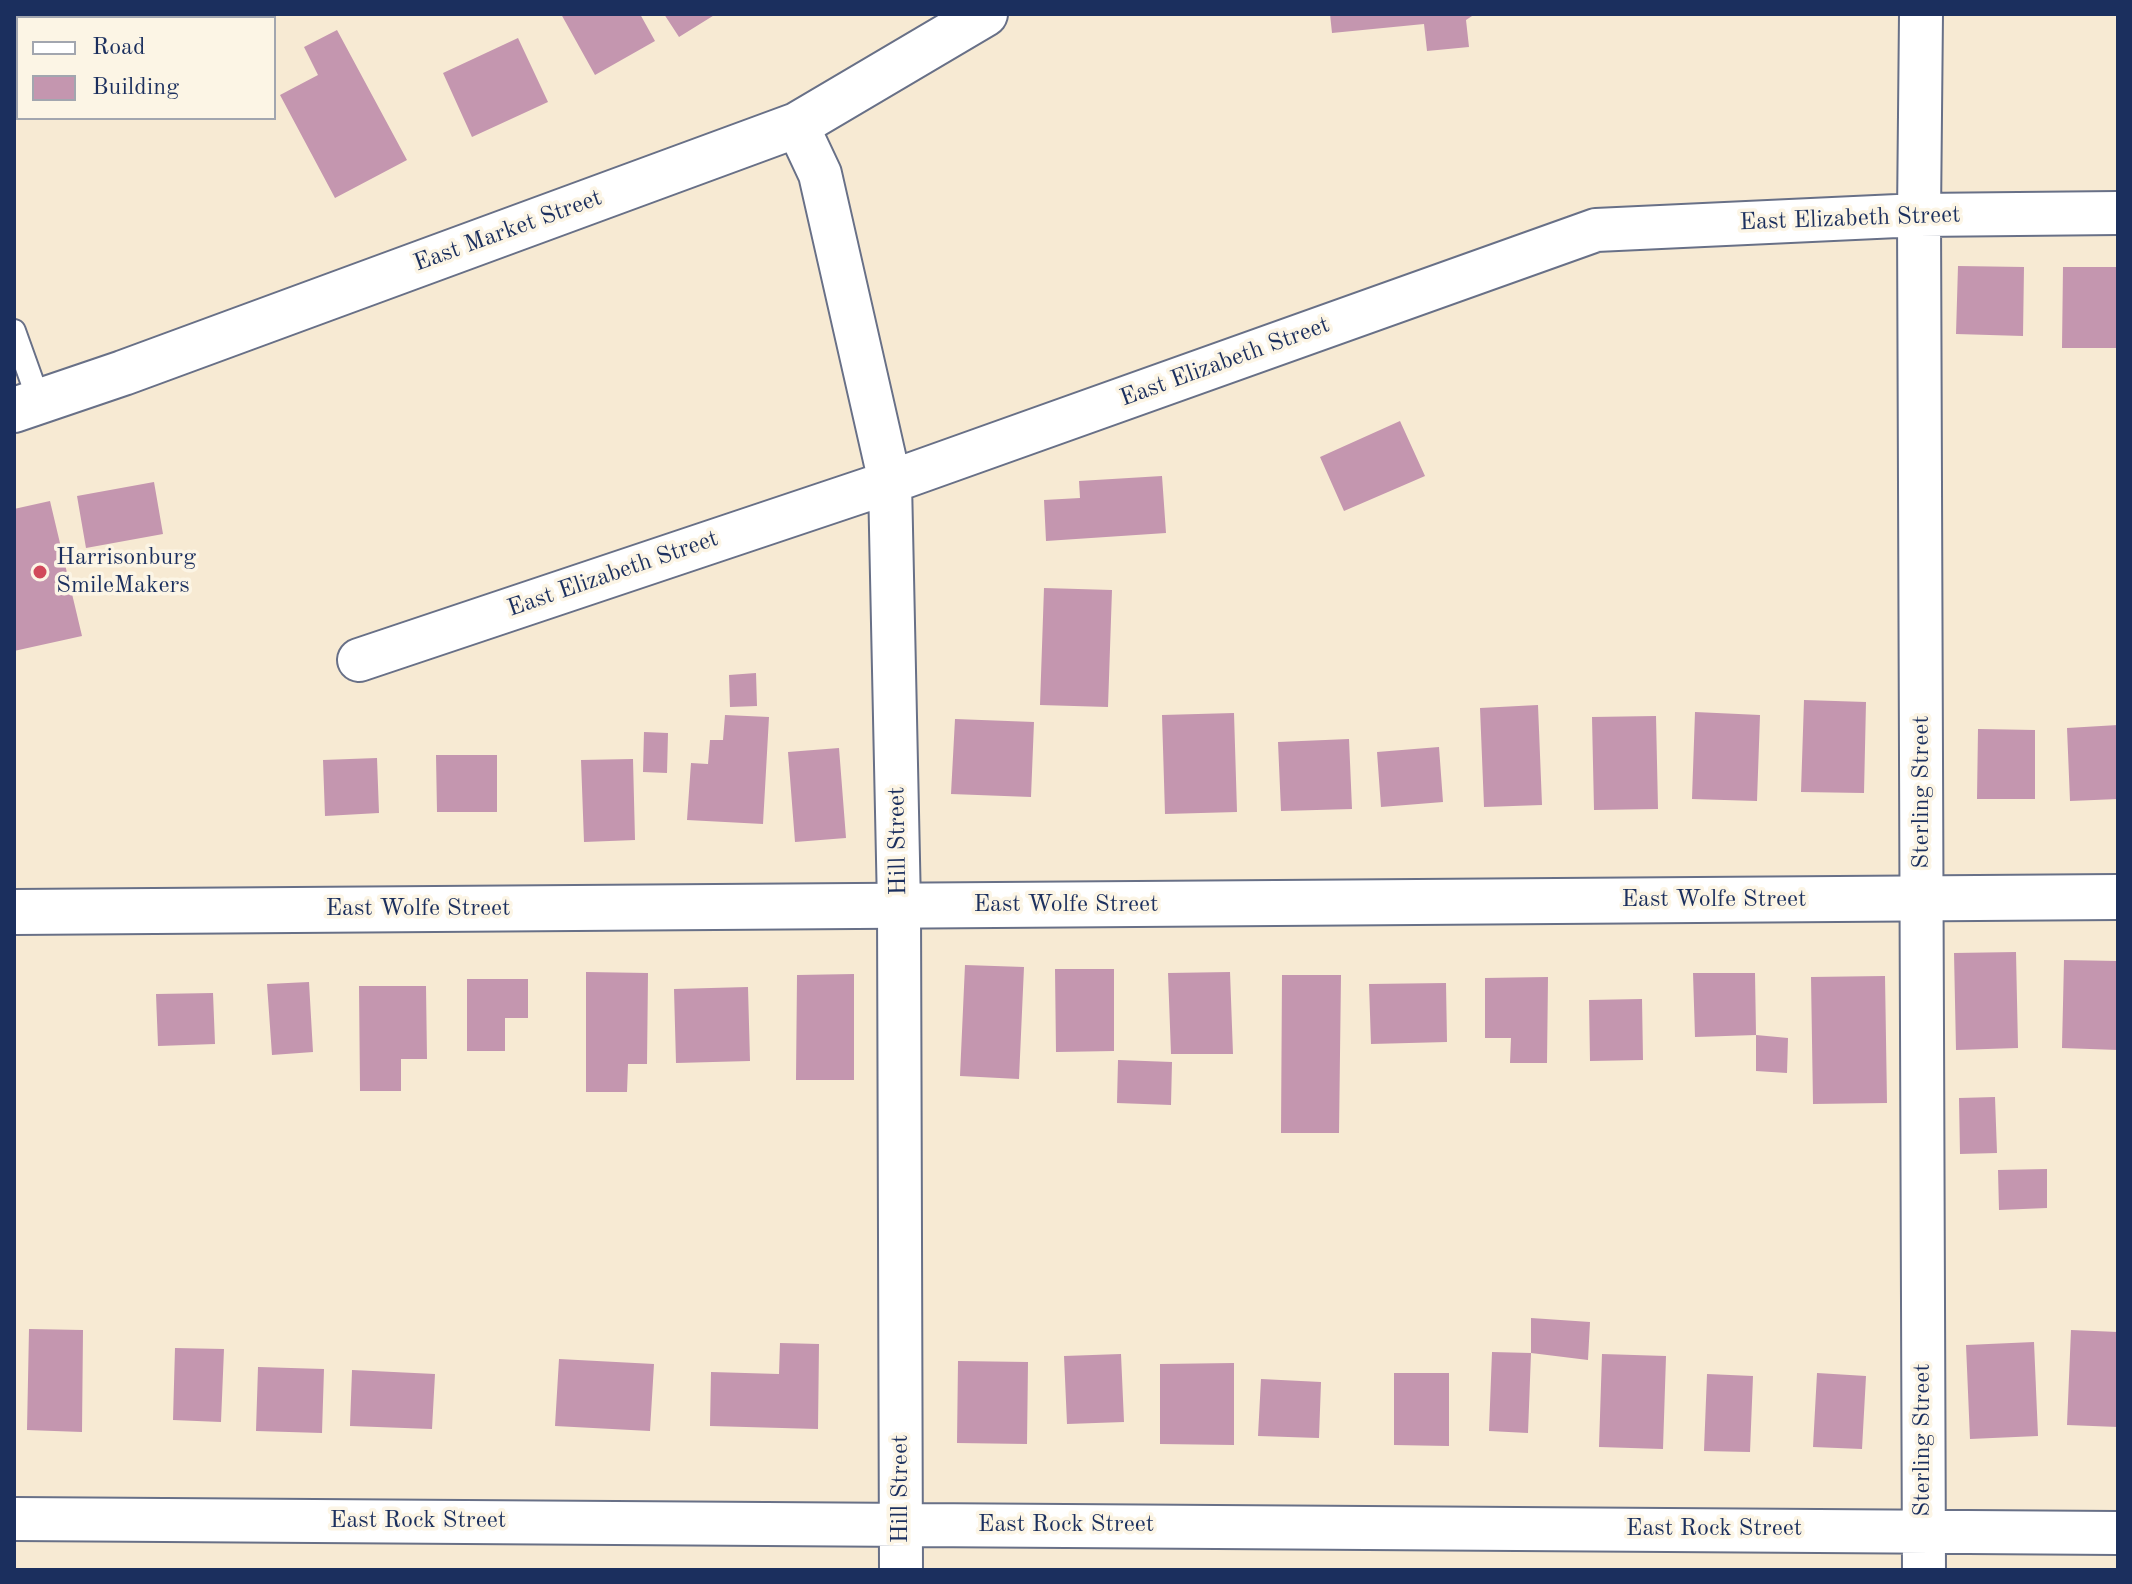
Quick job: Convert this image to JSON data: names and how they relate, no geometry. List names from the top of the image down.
{
  "streets": {
    "street": [
      "East Elizabeth Street",
      "East Market Street",
      "Sterling Street",
      "Hill Street",
      "East Wolfe Street",
      "East Rock Street"
    ]
  },
  "crossings": [
    ["East Elizabeth Street", "Sterling Street"],
    ["East Elizabeth Street", "Hill Street"],
    ["East Market Street", "Hill Street"],
    ["Sterling Street", "East Wolfe Street"],
    ["Sterling Street", "East Rock Street"],
    ["Hill Street", "East Wolfe Street"],
    ["Hill Street", "East Rock Street"]
  ],
  "places": ["Harrisonburg SmileMakers"],
  "legend": ["Road", "Building"]
}
